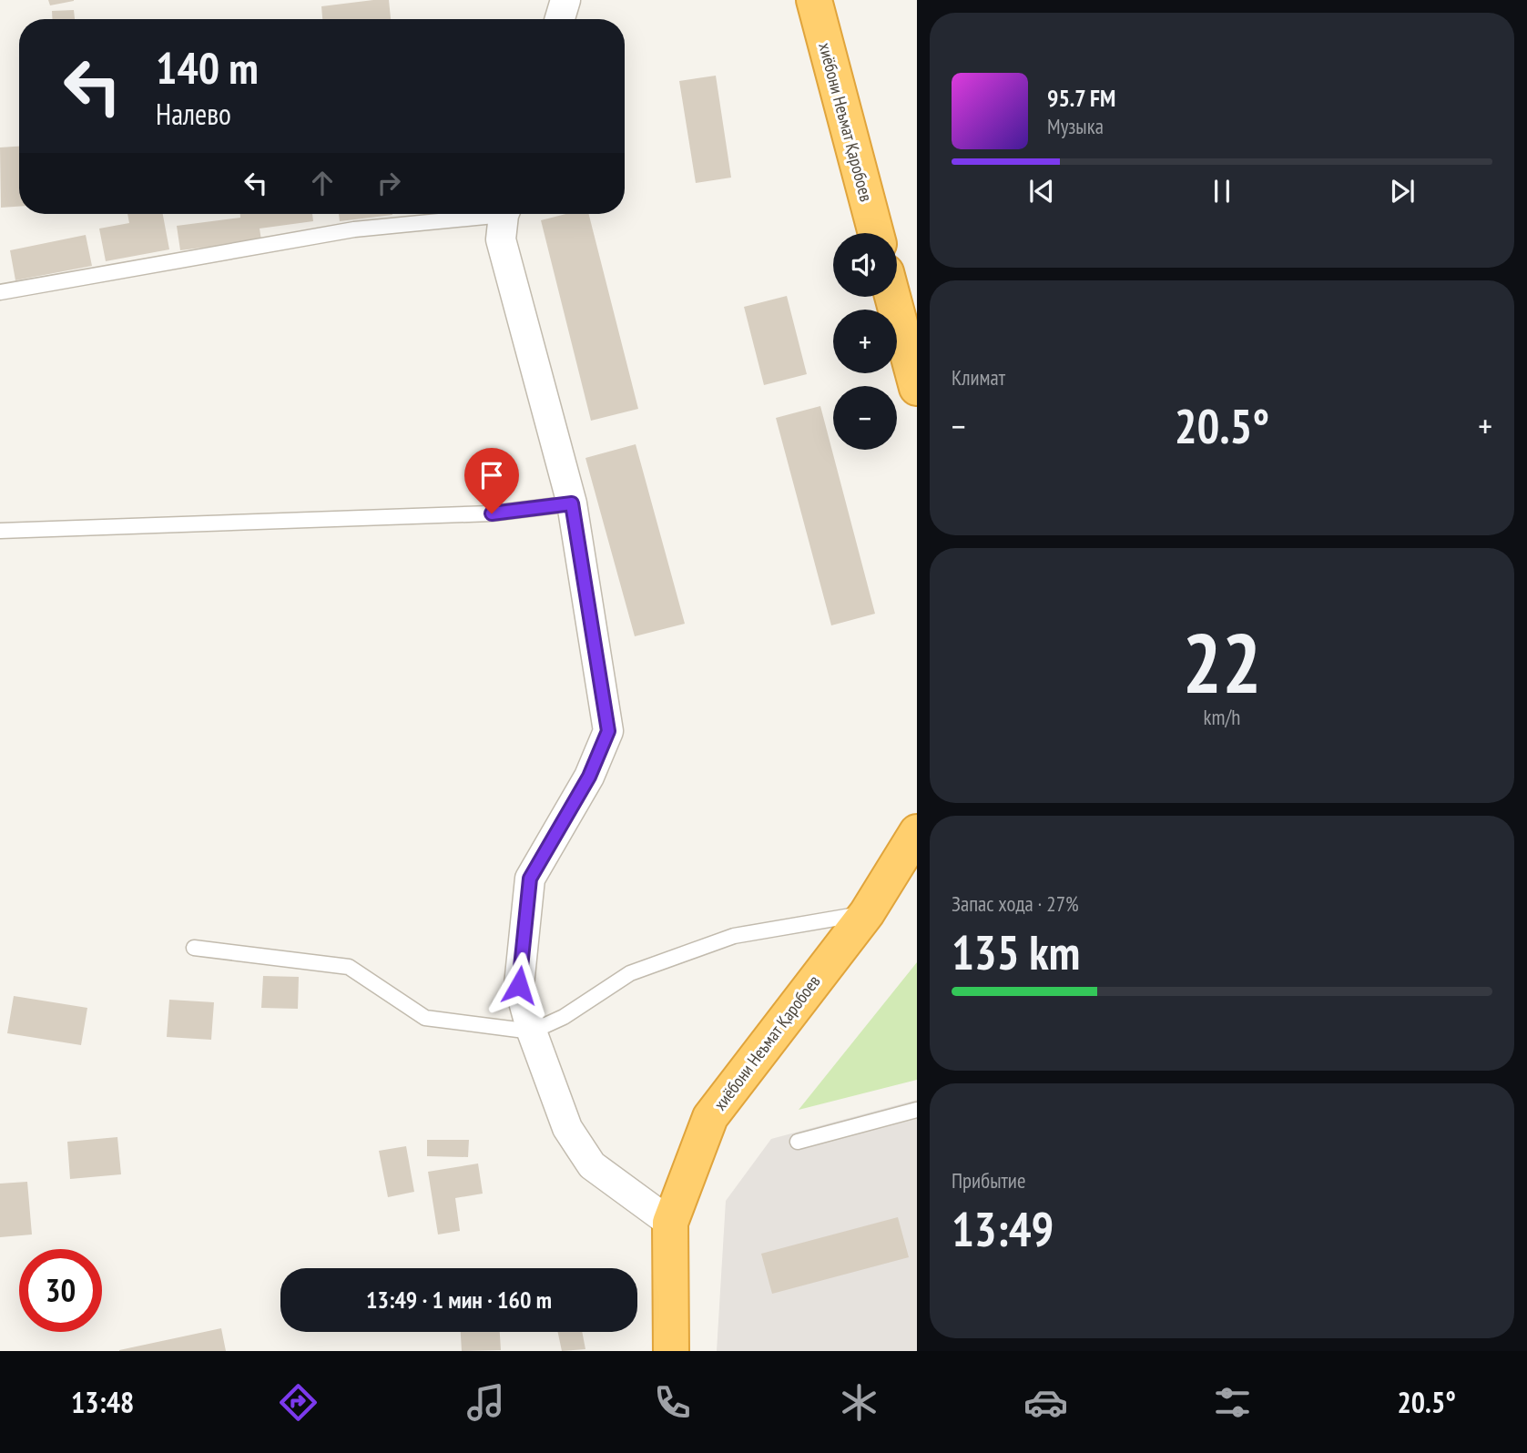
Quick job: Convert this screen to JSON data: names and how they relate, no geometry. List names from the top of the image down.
{
  "streets": {
    "highway": ["хиёбони Неъмат Қаробоев"]
  },
  "page": {
    "turn": ["140 m", "Налево"],
    "song": ["95.7 FM", "Музыка"],
    "map_buttons": ["+", "−"],
    "tile": [
      "Климат",
      ["22", "km/h"],
      ["Запас хода · 27%", "135 km"],
      ["Прибытие", "13:49"]
    ],
    "heat": ["−", "20.5°", "+"],
    "limit": "30",
    "trip": "13:49 · 1 мин · 160 m",
    "tabs": ["13:48", "20.5°"]
  }
}
